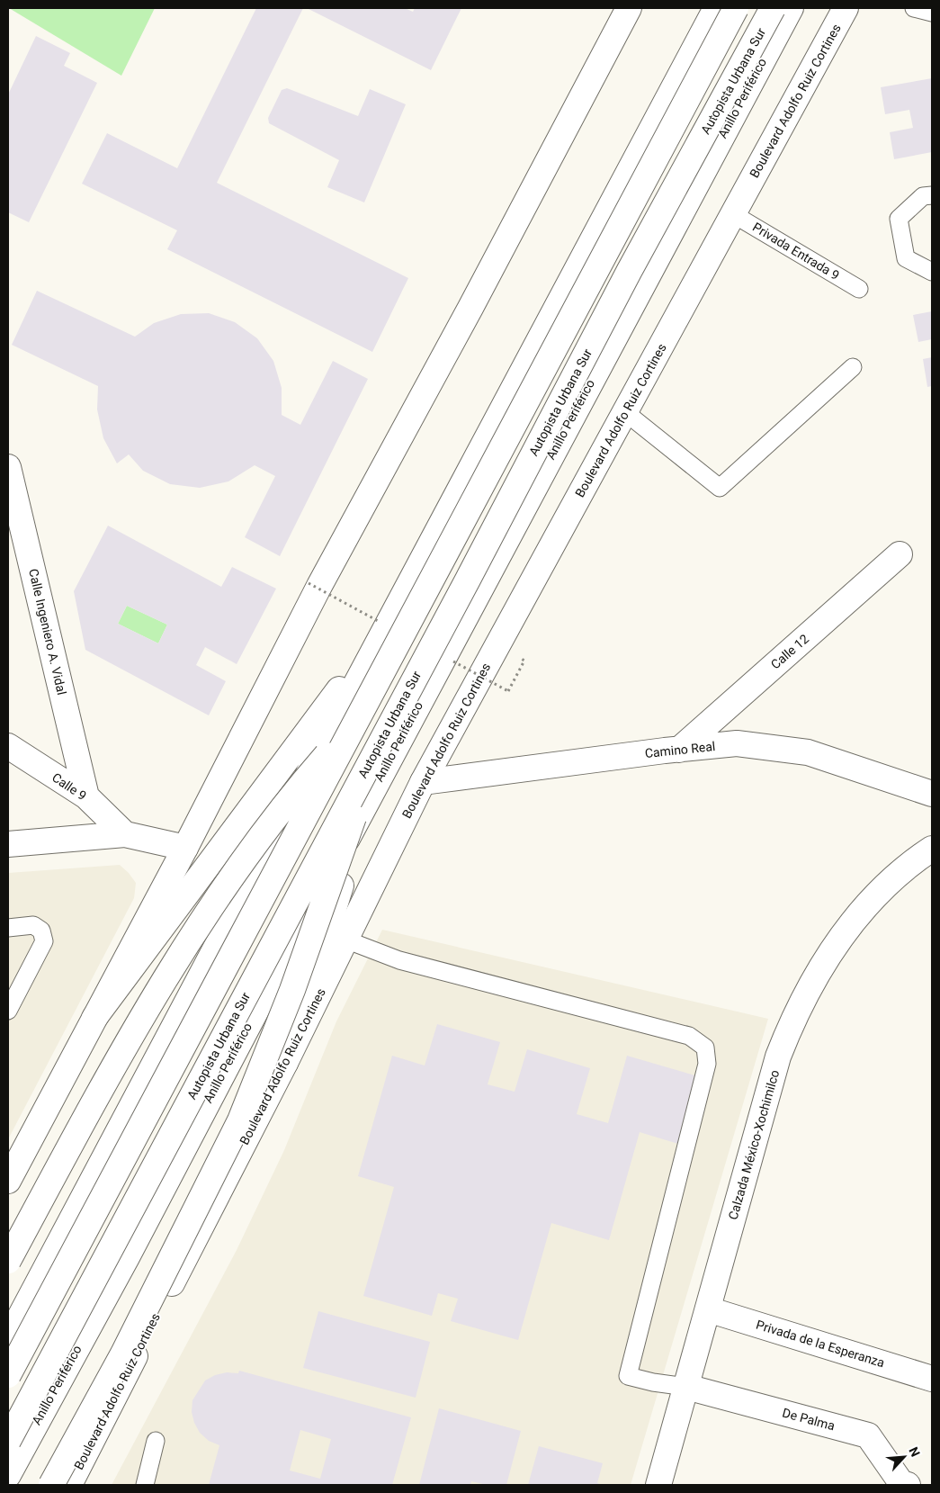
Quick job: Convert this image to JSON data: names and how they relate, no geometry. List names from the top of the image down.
{
  "streets": {
    "main road": [
      "Autopista Urbana Sur",
      "Anillo Periférico",
      "Boulevard Adolfo Ruiz Cortines",
      "Calle Ingeniero A. Vidal",
      "Calle 12",
      "Camino Real",
      "Calle 9",
      "Calzada México-Xochimilco",
      "Privada de la Esperanza",
      "De Palma"
    ],
    "lane": ["Privada Entrada 9"]
  },
  "crossings": [
    ["Boulevard Adolfo Ruiz Cortines", "Privada Entrada 9"],
    ["Boulevard Adolfo Ruiz Cortines", "Camino Real"],
    ["Calle Ingeniero A. Vidal", "Calle 9"],
    ["Calle 12", "Camino Real"],
    ["Calzada México-Xochimilco", "Privada de la Esperanza"],
    ["Calzada México-Xochimilco", "De Palma"]
  ],
  "north": "top right"
}
